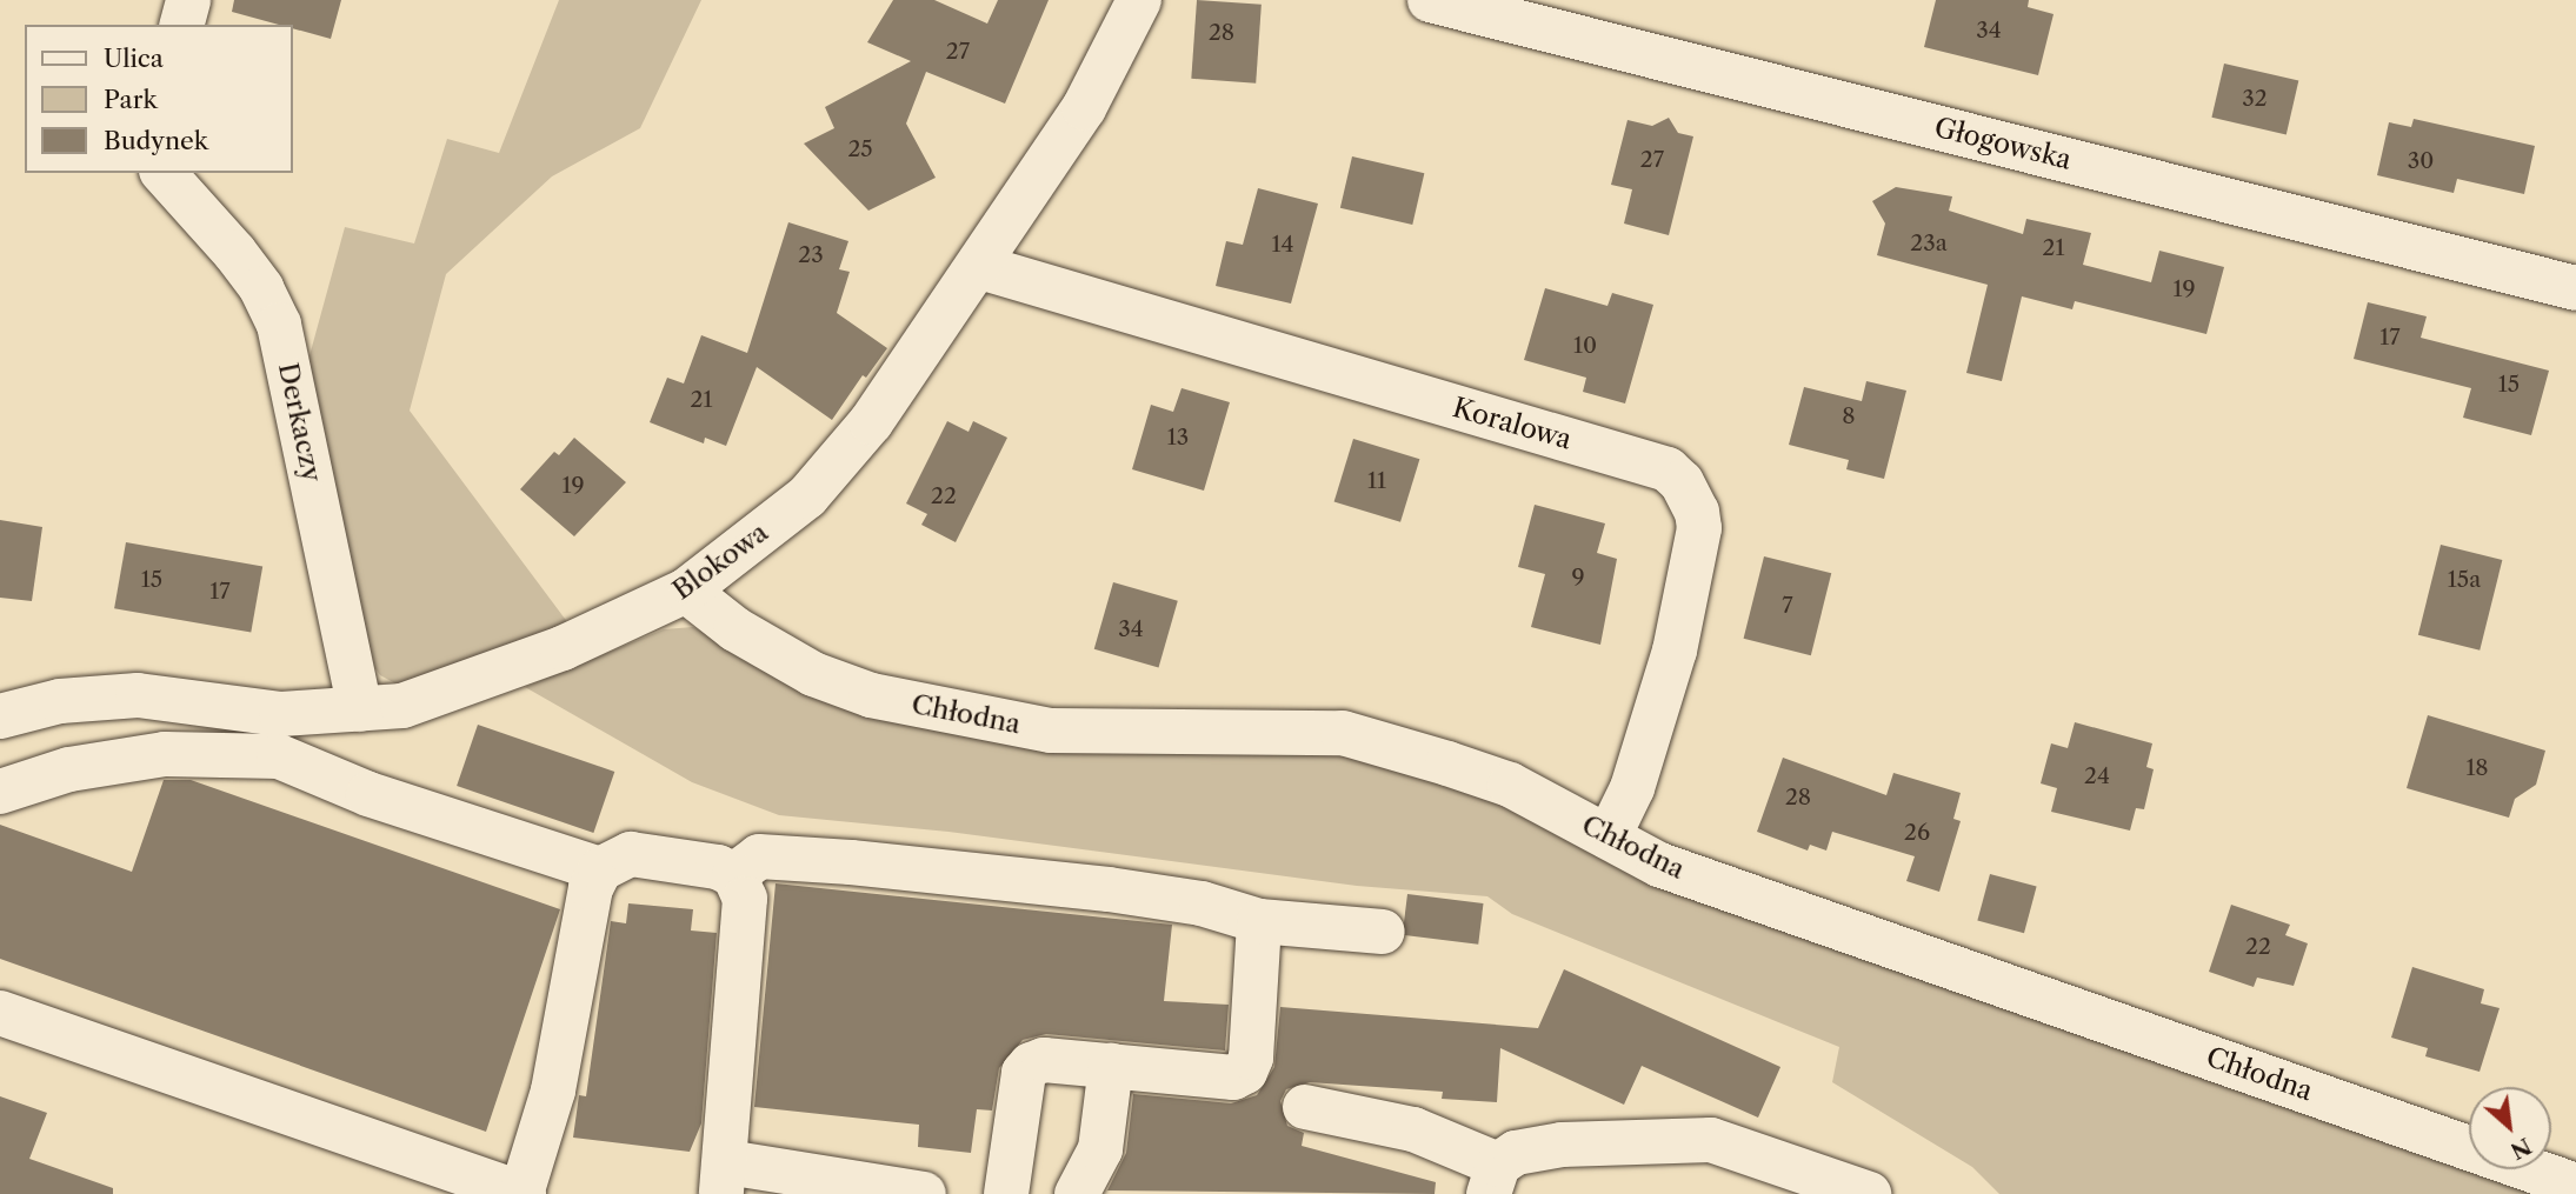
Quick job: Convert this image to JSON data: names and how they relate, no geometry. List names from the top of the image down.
{
  "streets": {
    "street": [
      "Głogowska",
      "Derkaczy",
      "Koralowa",
      "Blokowa",
      "Chłodna"
    ]
  },
  "crossings": [
    ["Derkaczy", "Blokowa"],
    ["Koralowa", "Blokowa"],
    ["Koralowa", "Chłodna"],
    ["Blokowa", "Chłodna"]
  ],
  "house_numbers": [
    "34",
    "28",
    "27",
    "32",
    "25",
    "27",
    "30",
    "23a",
    "14",
    "21",
    "23",
    "19",
    "17",
    "10",
    "15",
    "21",
    "8",
    "13",
    "11",
    "19",
    "22",
    "9",
    "15",
    "15a",
    "17",
    "7",
    "34",
    "18",
    "24",
    "28",
    "26",
    "22"
  ],
  "legend": ["Ulica", "Park", "Budynek"],
  "north": "bottom right"
}
